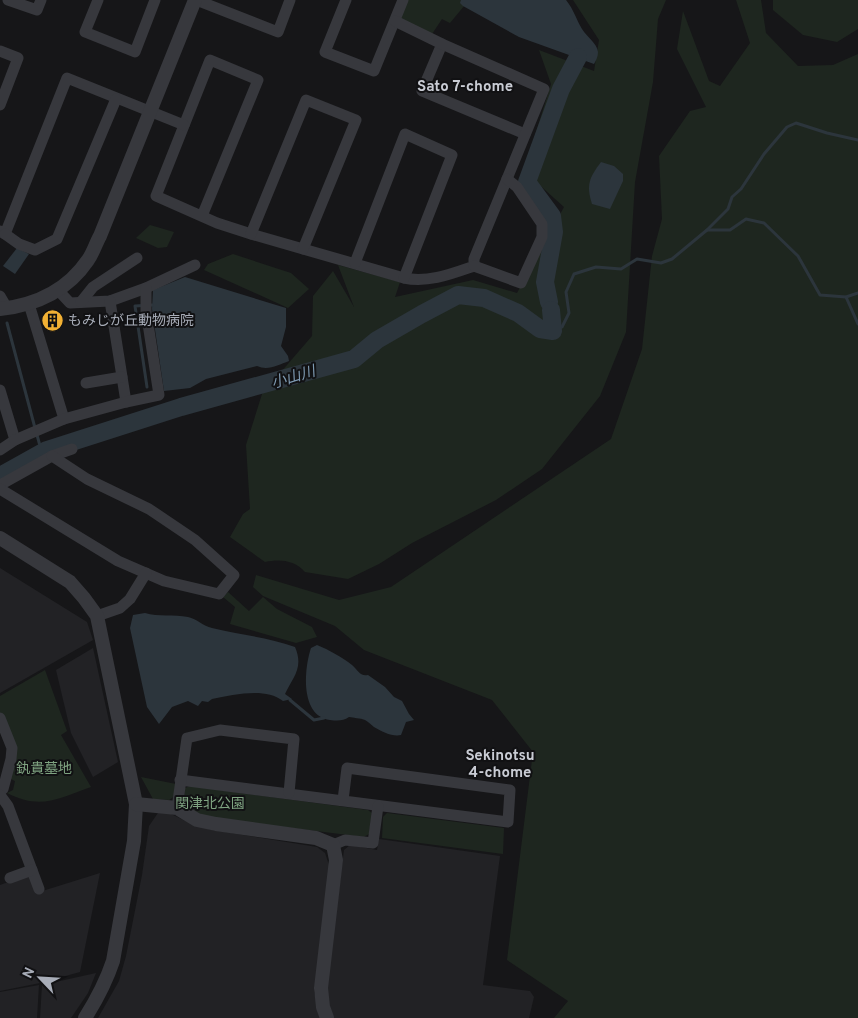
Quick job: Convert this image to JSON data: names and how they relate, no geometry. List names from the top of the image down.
{
  "districts": ["Sato 7-chome", "Sekinotsu 4-chome"],
  "water": ["小山川"],
  "parks": ["釻貴墓地", "関津北公園"],
  "places": {
    "building": ["もみじが丘動物病院"]
  },
  "north": "top left"
}
